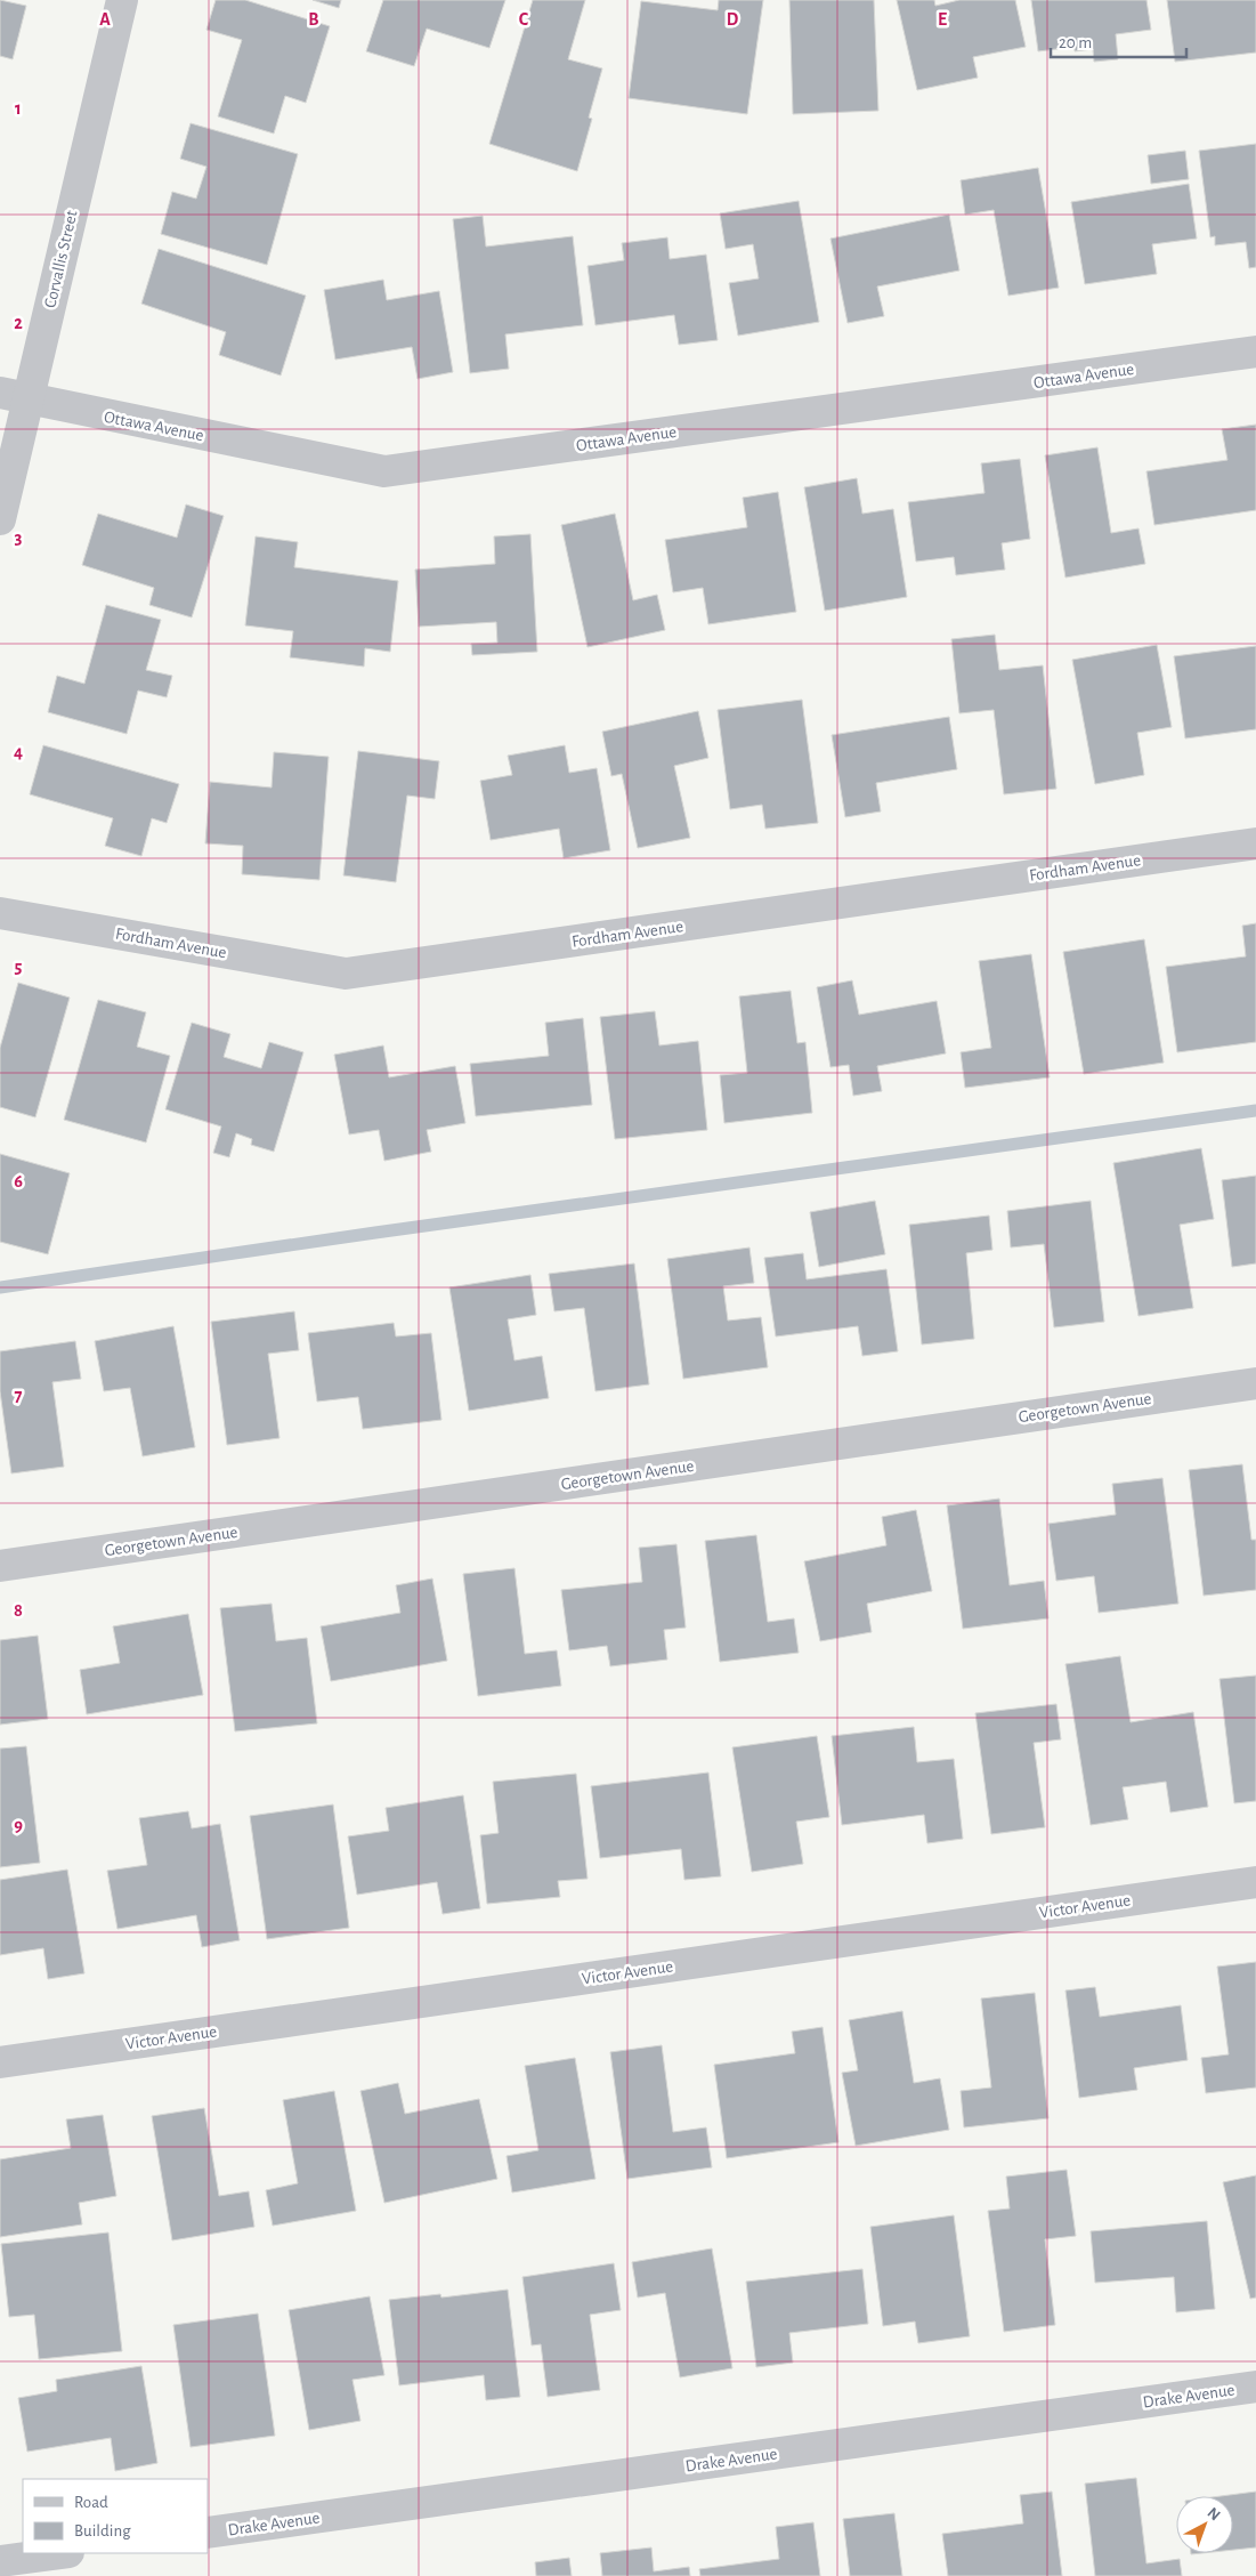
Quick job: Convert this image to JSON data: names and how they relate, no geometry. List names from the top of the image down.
{
  "streets": {
    "street": [
      "Corvallis Street",
      "Ottawa Avenue",
      "Fordham Avenue",
      "Georgetown Avenue",
      "Victor Avenue",
      "Drake Avenue"
    ]
  },
  "crossings": [
    ["Corvallis Street", "Ottawa Avenue"]
  ],
  "legend": ["Road", "Building"],
  "scale_bar": "20 m",
  "north": "top right",
  "grid": {
    "columns": [
      "A",
      "B",
      "C",
      "D",
      "E"
    ],
    "rows": [
      "1",
      "2",
      "3",
      "4",
      "5",
      "6",
      "7",
      "8",
      "9"
    ]
  }
}
